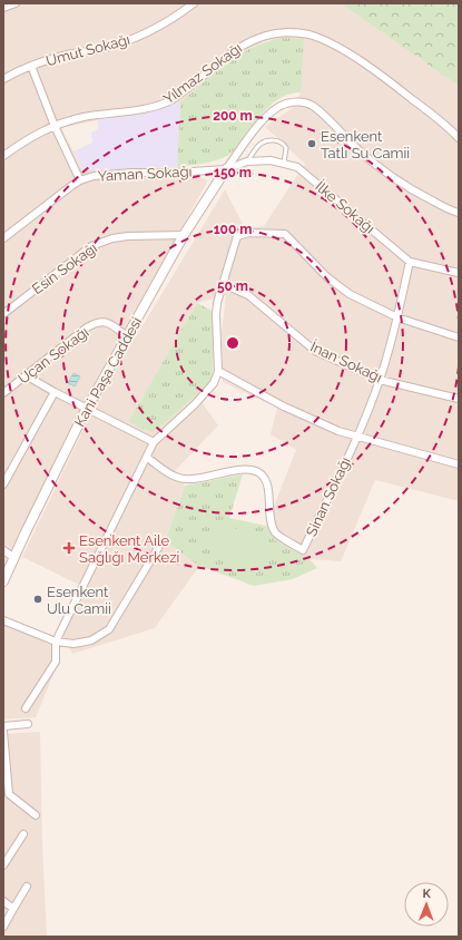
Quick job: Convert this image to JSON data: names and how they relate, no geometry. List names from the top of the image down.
{
  "streets": {
    "street": [
      "Umut Sokağı",
      "Yılmaz Sokağı",
      "Yaman Sokağı",
      "İlke Sokağı",
      "Esin Sokağı",
      "Uçan Sokağı",
      "İnan Sokağı",
      "Kani Paşa Caddesi",
      "Sinan Sokağı"
    ]
  },
  "crossings": [
    ["Yaman Sokağı", "İlke Sokağı"],
    ["Yaman Sokağı", "Kani Paşa Caddesi"],
    ["İlke Sokağı", "Kani Paşa Caddesi"],
    ["İlke Sokağı", "Sinan Sokağı"],
    ["Esin Sokağı", "Kani Paşa Caddesi"],
    ["Uçan Sokağı", "Kani Paşa Caddesi"],
    ["İnan Sokağı", "Sinan Sokağı"]
  ],
  "places": {
    "other": ["Esenkent Tatlı Su Camii", "Esenkent Ulu Camii"],
    "health": ["Esenkent Aile Sağlığı Merkezi"]
  },
  "north": "top",
  "rings": [
    "200 m",
    "150 m",
    "100 m",
    "50 m"
  ]
}
